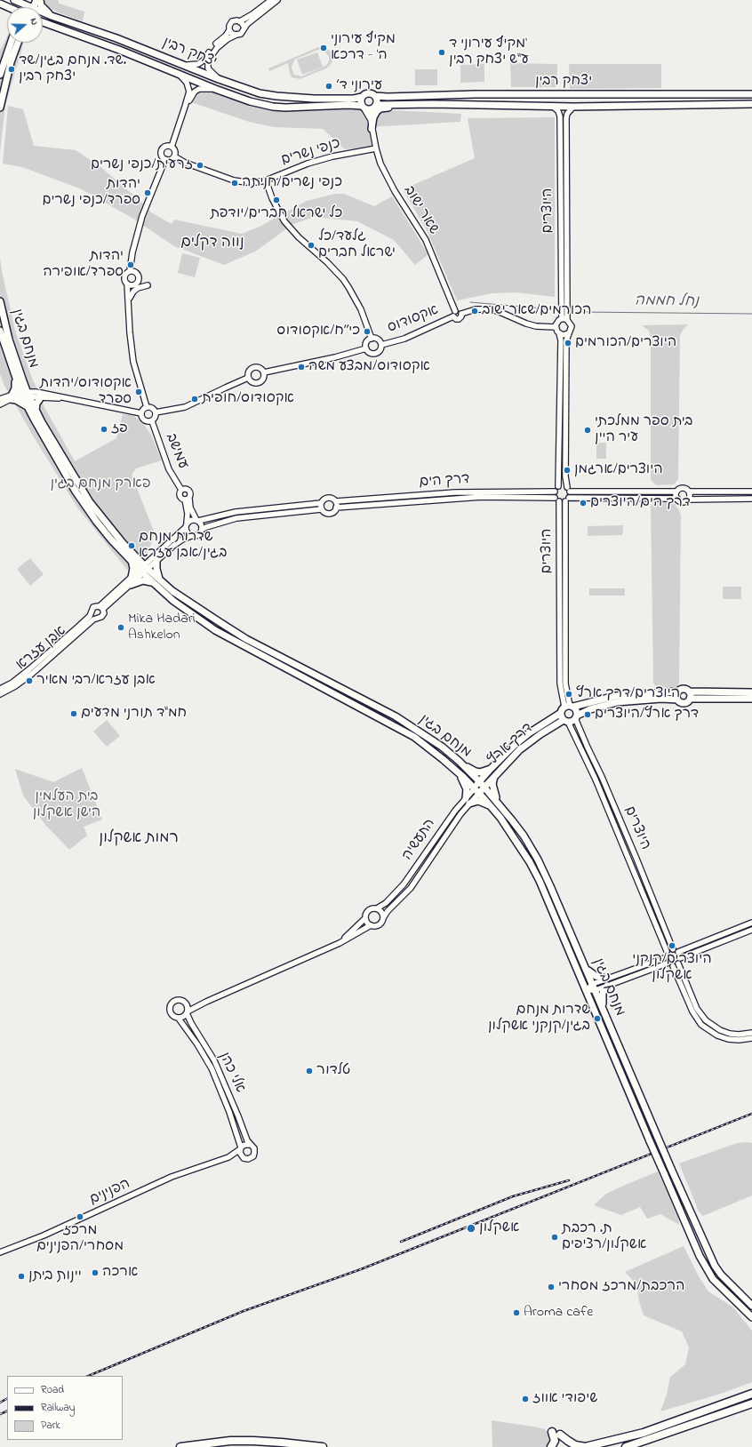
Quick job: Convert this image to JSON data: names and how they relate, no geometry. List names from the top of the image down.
{
  "streets": {
    "main road": [
      "יצחק רבין",
      "מנחם בגין",
      "דרך ארץ",
      "התעשיה"
    ],
    "street": [
      "כנפי נשרים",
      "שאר ישוב",
      "היוצרים",
      "אקסודוס",
      "עמישב",
      "דרך הים",
      "אבן עזרא",
      "אלי כהן",
      "הפנינים"
    ]
  },
  "crossings": [
    ["יצחק רבין", "שאר ישוב"],
    ["יצחק רבין", "היוצרים"],
    ["כנפי נשרים", "שאר ישוב"],
    ["שאר ישוב", "אקסודוס"],
    ["היוצרים", "דרך הים"],
    ["היוצרים", "דרך ארץ"],
    ["מנחם בגין", "דרך ארץ"],
    ["מנחם בגין", "התעשיה"],
    ["דרך ארץ", "התעשיה"],
    ["אלי כהן", "הפנינים"]
  ],
  "districts": ["נווה דקלים", "רמות אשקלון"],
  "water": ["נחל חממה"],
  "parks": ["פארק מנחם בגין", "בית העלמין הישן אשקלון"],
  "places": [
    "מקיף עירוני ה' - דרכא",
    "מקיף עירוני ד' ע\"ש יצחק רבין",
    "שד. מנחם בגין/שד. יצחק רבין",
    "עירוני ד׳",
    "זרעית/כנפי נשרים",
    "כנפי נשרים/חניתה",
    "יהדות ספרד/כנפי נשרים",
    "כל ישראל חברים/יודפת",
    "גלעד/כל ישראל חברים",
    "יהדות ספרד/אופירה",
    "הכורמים/שאר ישוב",
    "כי״ח/אקסודוס",
    "היוצרים/הכורמים",
    "אקסודוס/מבצע משה",
    "אקסודוס/יהדות ספרד",
    "אקסודוס/חופית",
    "פז",
    "בית ספר ממלכתי עיר היין",
    "היוצרים/ארגמן",
    "דרך הים/היוצרים",
    "שדרות מנחם בגין/אבן עזרא",
    "Mika Hadari Ashkelon",
    "אבן עזרא/רבי מאיר",
    "היוצרים/דרך ארץ",
    "חמ\"ד תורני מדעים",
    "דרך ארץ/היוצרים",
    "היוצרים/קנקני אשקלון",
    "שדרות מנחם בגין/קנקני אשקלון",
    "טלדור",
    "מרכז מסחרי/הפנינים",
    "אשקלון",
    "ת. רכבת אשקלון/רציפים",
    "ארכה",
    "יינות ביתן",
    "הרכבת/מרכז מסחרי",
    "Aroma cafe",
    "שיפודי אווז"
  ],
  "legend": ["Road", "Railway", "Park"],
  "north": "right"
}
